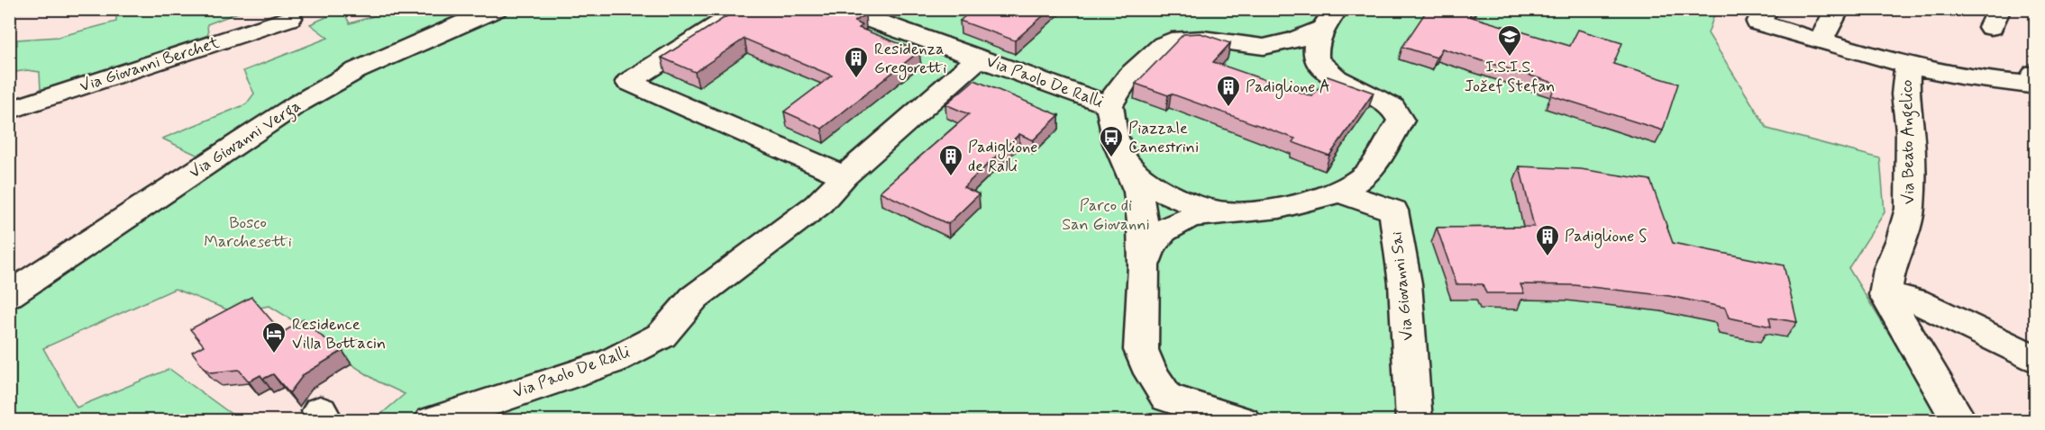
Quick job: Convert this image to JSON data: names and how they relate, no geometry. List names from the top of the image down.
{
  "streets": {
    "street": [
      "Via Giovanni Berchet",
      "Via Paolo De Ralli",
      "Via Giovanni Verga",
      "Via Beato Angelico",
      "Via Giovanni Sai"
    ]
  },
  "parks": ["Parco di San Giovanni", "Bosco Marchesetti"],
  "places": {
    "school or university": ["I.S.I.S. Jožef Stefan"],
    "building": [
      "Residenza Gregoretti",
      "Padiglione A",
      "Padiglione de Ralli",
      "Padiglione S"
    ],
    "bus stop": ["Piazzale Canestrini"],
    "hotel": ["Residence Villa Bottacin"]
  }
}
